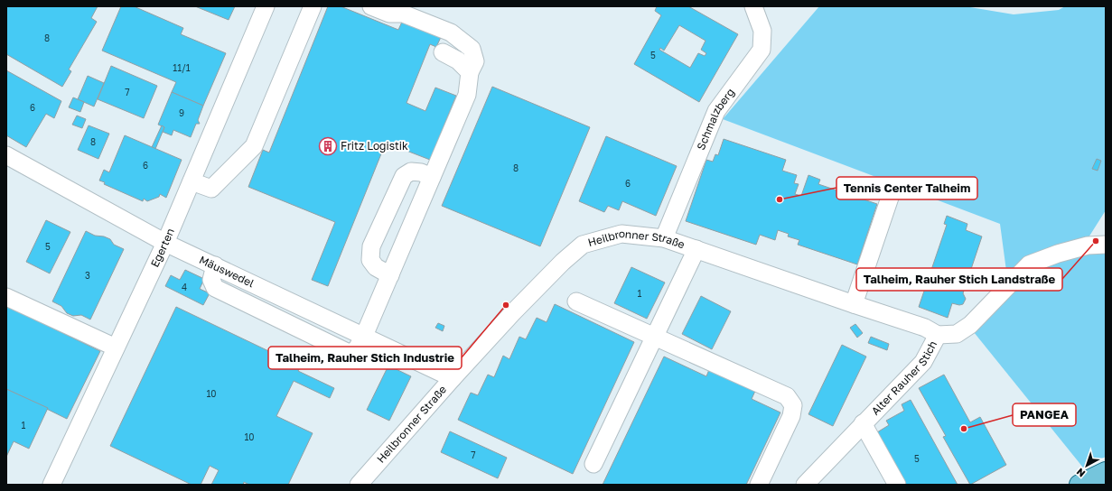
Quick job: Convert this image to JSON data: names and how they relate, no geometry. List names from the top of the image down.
{
  "streets": {
    "street": [
      "Schmalzberg",
      "Heilbronner Straße",
      "Egerten",
      "Mäuswedel",
      "Alter Rauher Stich"
    ]
  },
  "crossings": [
    ["Schmalzberg", "Heilbronner Straße"],
    ["Heilbronner Straße", "Mäuswedel"],
    ["Heilbronner Straße", "Alter Rauher Stich"],
    ["Egerten", "Mäuswedel"]
  ],
  "places": {
    "building": ["Fritz Logistik"],
    "other": [
      "Tennis Center Talheim",
      "Talheim, Rauher Stich Landstraße",
      "Talheim, Rauher Stich Industrie",
      "PANGEA"
    ]
  },
  "house_numbers": [
    "8",
    "5",
    "11/1",
    "7",
    "6",
    "9",
    "8",
    "6",
    "8",
    "6",
    "5",
    "3",
    "4",
    "1",
    "10",
    "1",
    "10",
    "7",
    "5"
  ],
  "north": "bottom left"
}
